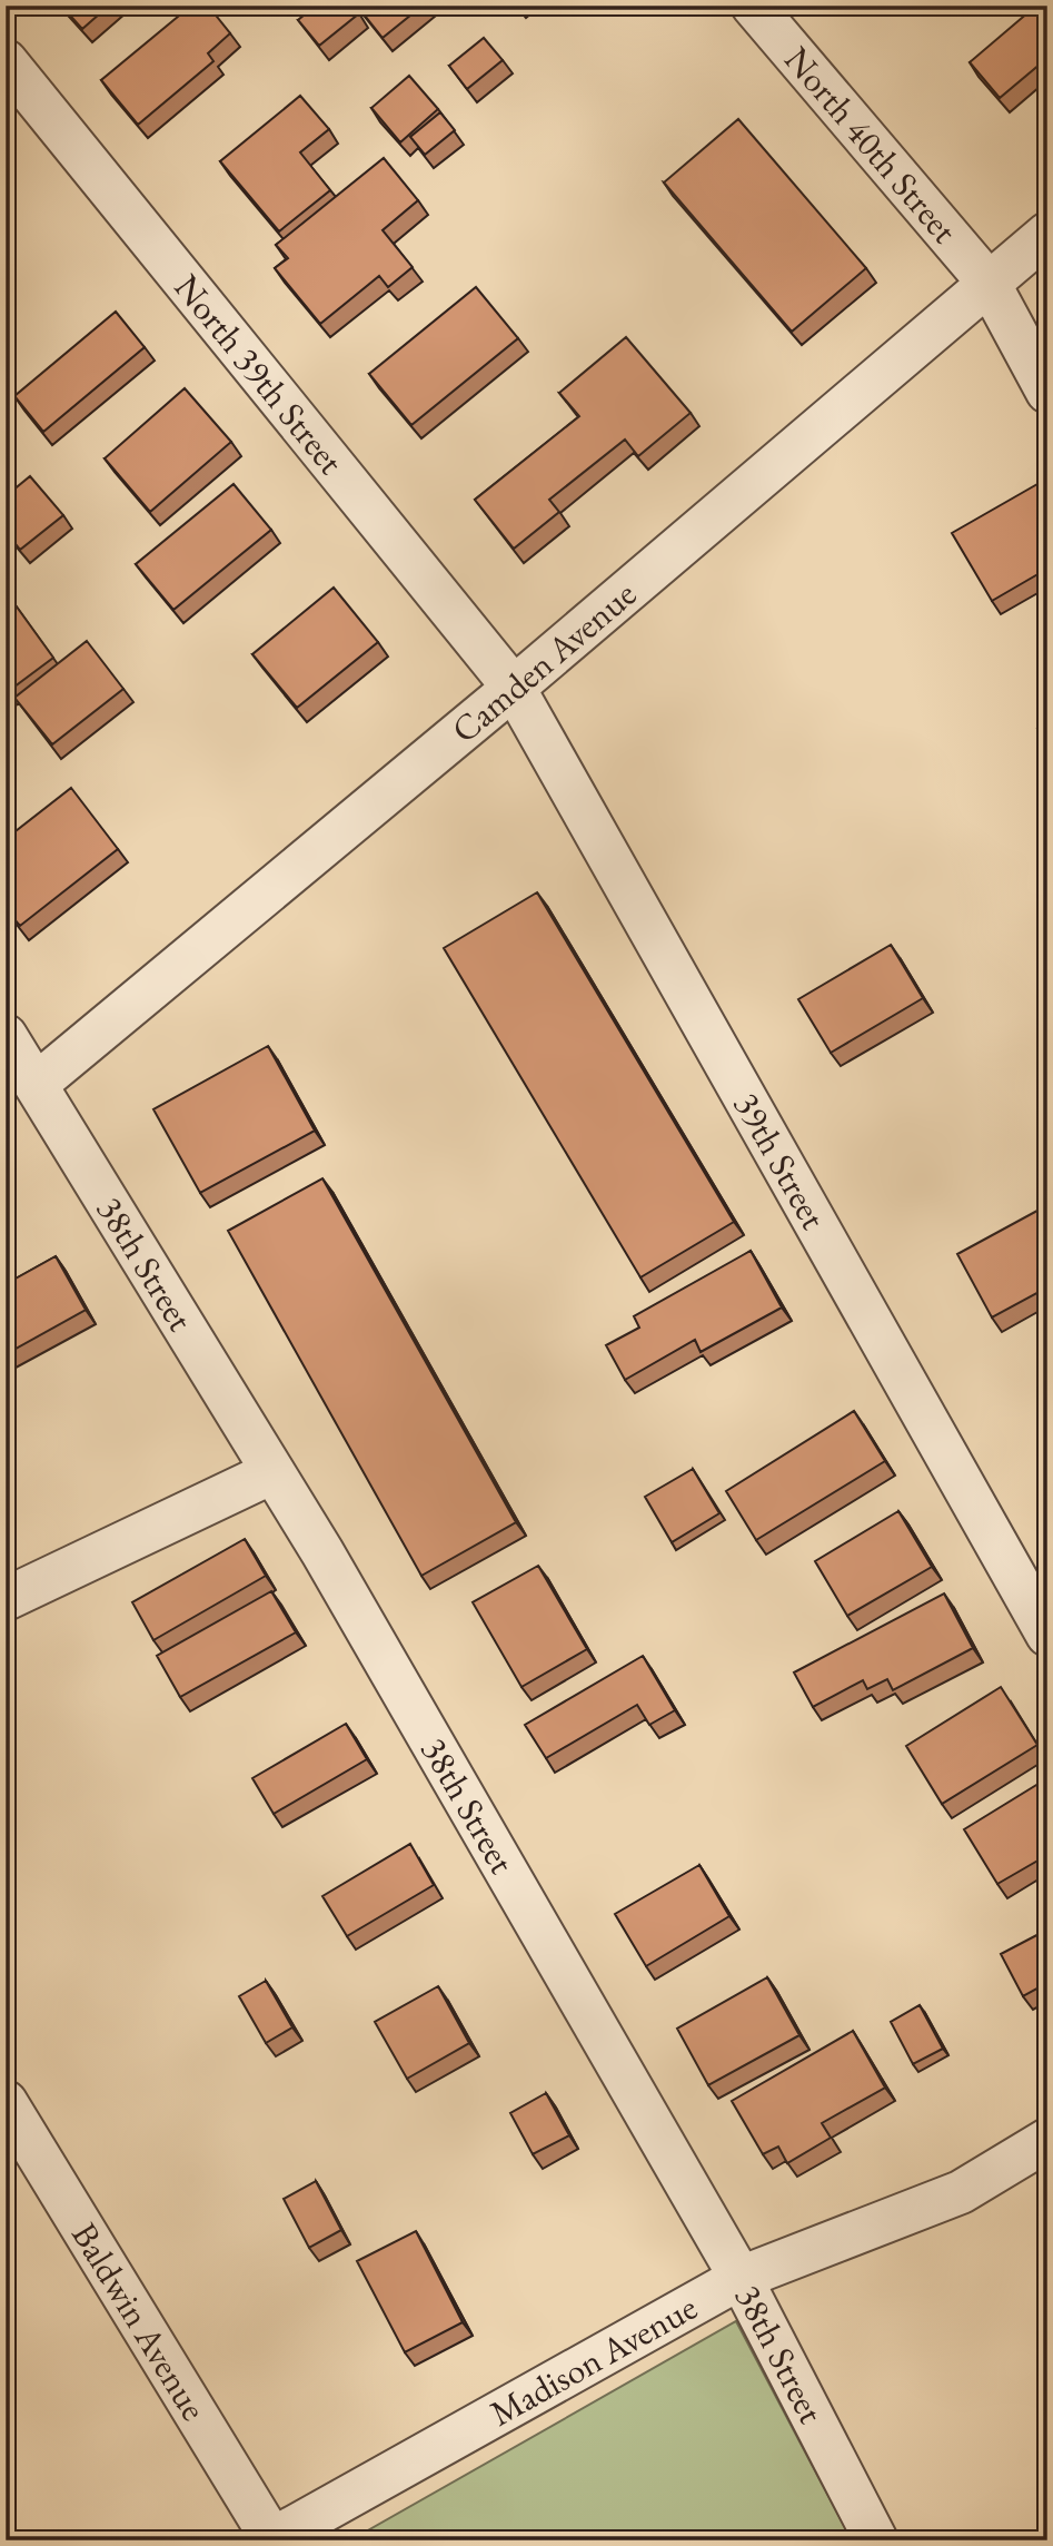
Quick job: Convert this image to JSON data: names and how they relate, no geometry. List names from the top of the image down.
{
  "streets": {
    "street": [
      "North 40th Street",
      "North 39th Street",
      "Camden Avenue",
      "39th Street",
      "38th Street",
      "Baldwin Avenue",
      "Madison Avenue"
    ]
  },
  "crossings": [
    ["North 40th Street", "Camden Avenue"],
    ["North 39th Street", "Camden Avenue"],
    ["North 39th Street", "39th Street"],
    ["Camden Avenue", "39th Street"],
    ["Camden Avenue", "38th Street"],
    ["38th Street", "Madison Avenue"],
    ["Baldwin Avenue", "Madison Avenue"]
  ]
}
